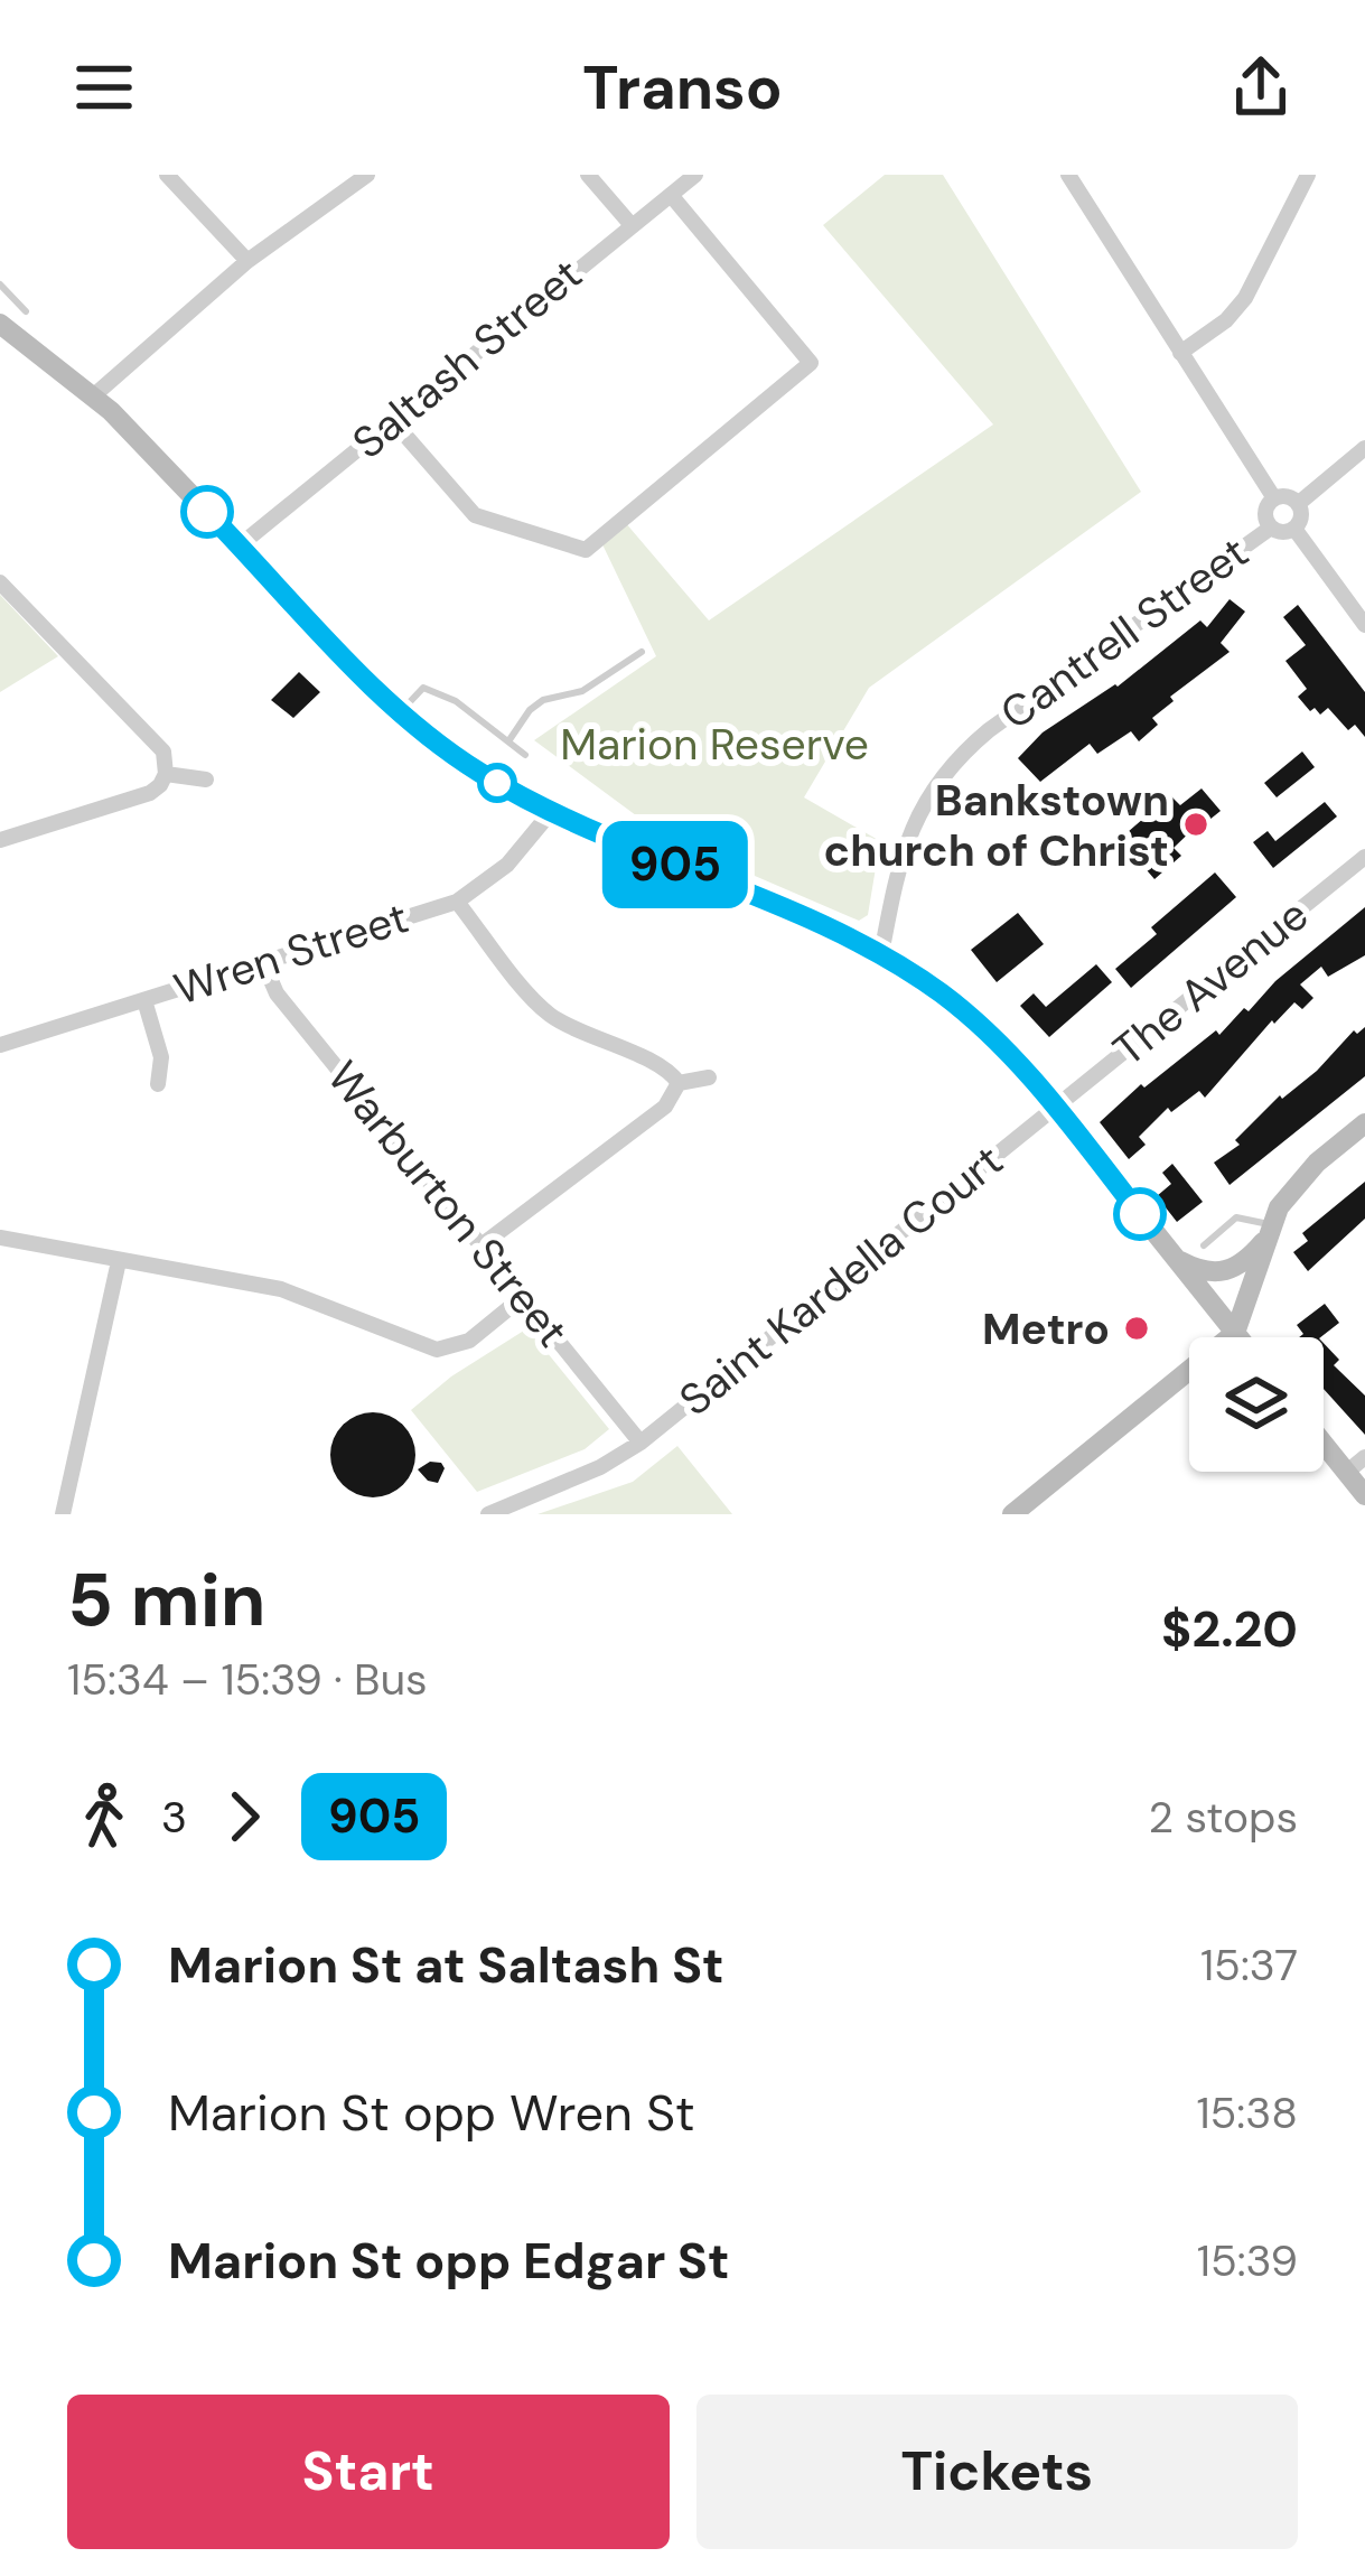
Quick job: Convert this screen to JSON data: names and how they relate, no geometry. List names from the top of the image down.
{
  "streets": {
    "street": [
      "Saltash Street",
      "Cantrell Street",
      "Wren Street",
      "The Avenue",
      "Warburton Street",
      "Saint Kardella Court"
    ]
  },
  "crossings": [
    ["Wren Street", "Warburton Street"],
    ["The Avenue", "Saint Kardella Court"],
    ["Warburton Street", "Saint Kardella Court"]
  ],
  "parks": ["Marion Reserve"],
  "places": ["Bankstown church of Christ", "Metro"],
  "lines": ["bus line 905"],
  "page": {
    "header": "Transo",
    "on_map": "905",
    "heading": ["5 min", "15:34 – 15:39 · Bus", "$2.20"],
    "legs": ["3", "905", "2 stops"],
    "list": [
      {
        "name": "Marion St at Saltash St",
        "value": "15:37"
      },
      {
        "name": "Marion St opp Wren St",
        "value": "15:38"
      },
      {
        "name": "Marion St opp Edgar St",
        "value": "15:39"
      }
    ],
    "buttons": ["Start", "Tickets"]
  }
}
